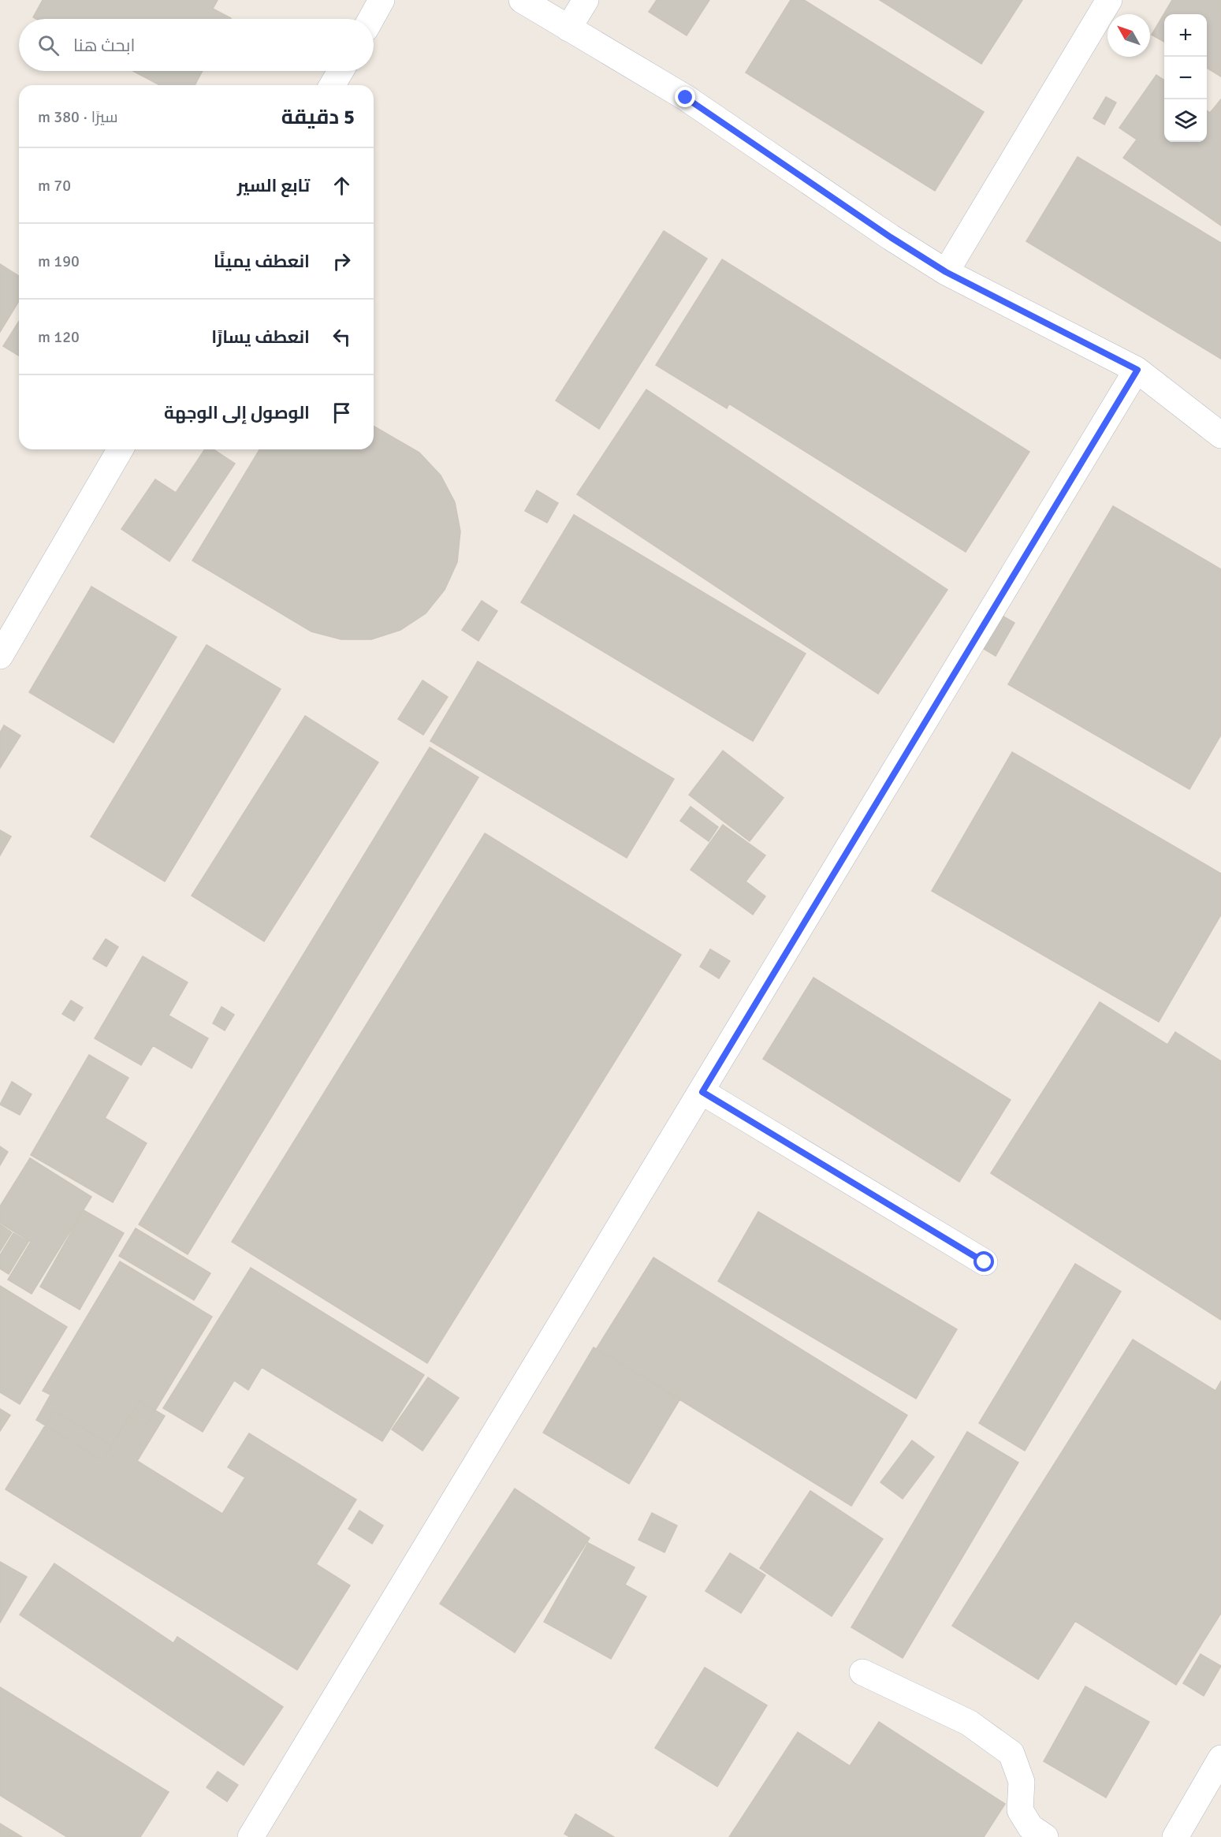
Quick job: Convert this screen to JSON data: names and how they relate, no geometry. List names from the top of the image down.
{
  "north": "top left",
  "page": {
    "map_buttons": ["+", "−"],
    "search": "ابحث هنا",
    "heading": ["5 دقيقة", "سيرًا · 380 m"],
    "list": [
      ["تابع السير", "70 m"],
      ["انعطف يمينًا", "190 m"],
      ["انعطف يسارًا", "120 m"],
      "الوصول إلى الوجهة"
    ]
  }
}
